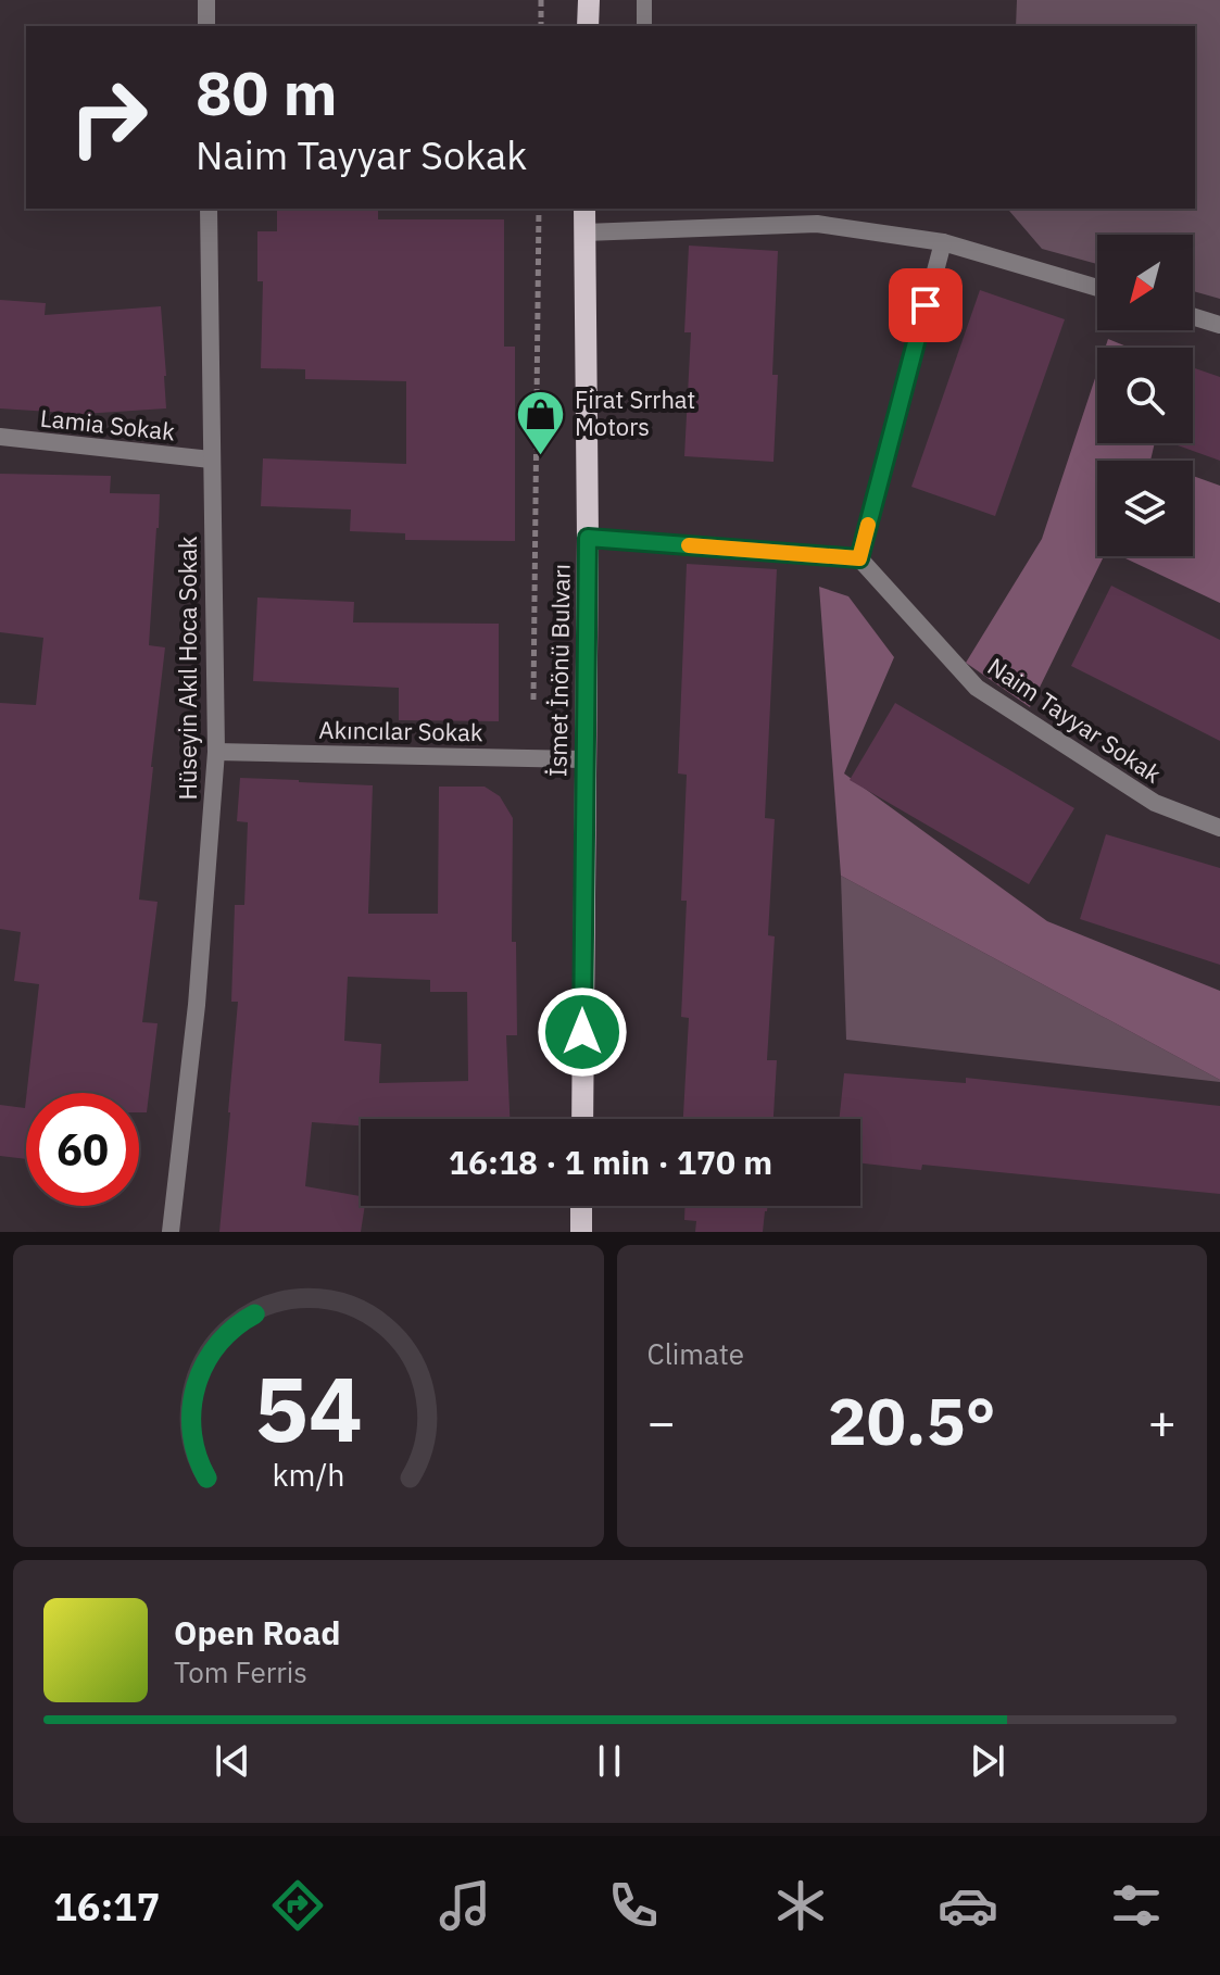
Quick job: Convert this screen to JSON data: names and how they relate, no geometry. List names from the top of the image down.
{
  "streets": {
    "main road": ["İsmet İnönü Bulvarı"],
    "street": [
      "Lamia Sokak",
      "Hüseyin Akıl Hoca Sokak",
      "Naim Tayyar Sokak",
      "Akıncılar Sokak"
    ]
  },
  "crossings": [
    ["Lamia Sokak", "Hüseyin Akıl Hoca Sokak"],
    ["Hüseyin Akıl Hoca Sokak", "Akıncılar Sokak"],
    ["İsmet İnönü Bulvarı", "Akıncılar Sokak"]
  ],
  "places": {
    "shop": ["Firat Srrhat Motors"]
  },
  "north": "bottom left",
  "page": {
    "turn": ["80 m", "Naim Tayyar Sokak"],
    "limit": "60",
    "trip": "16:18 · 1 min · 170 m",
    "tile": "Climate",
    "heat": ["−", "20.5°", "+"],
    "song": ["Open Road", "Tom Ferris"],
    "tabs": "16:17",
    "gauge": ["54", "km/h"]
  }
}
